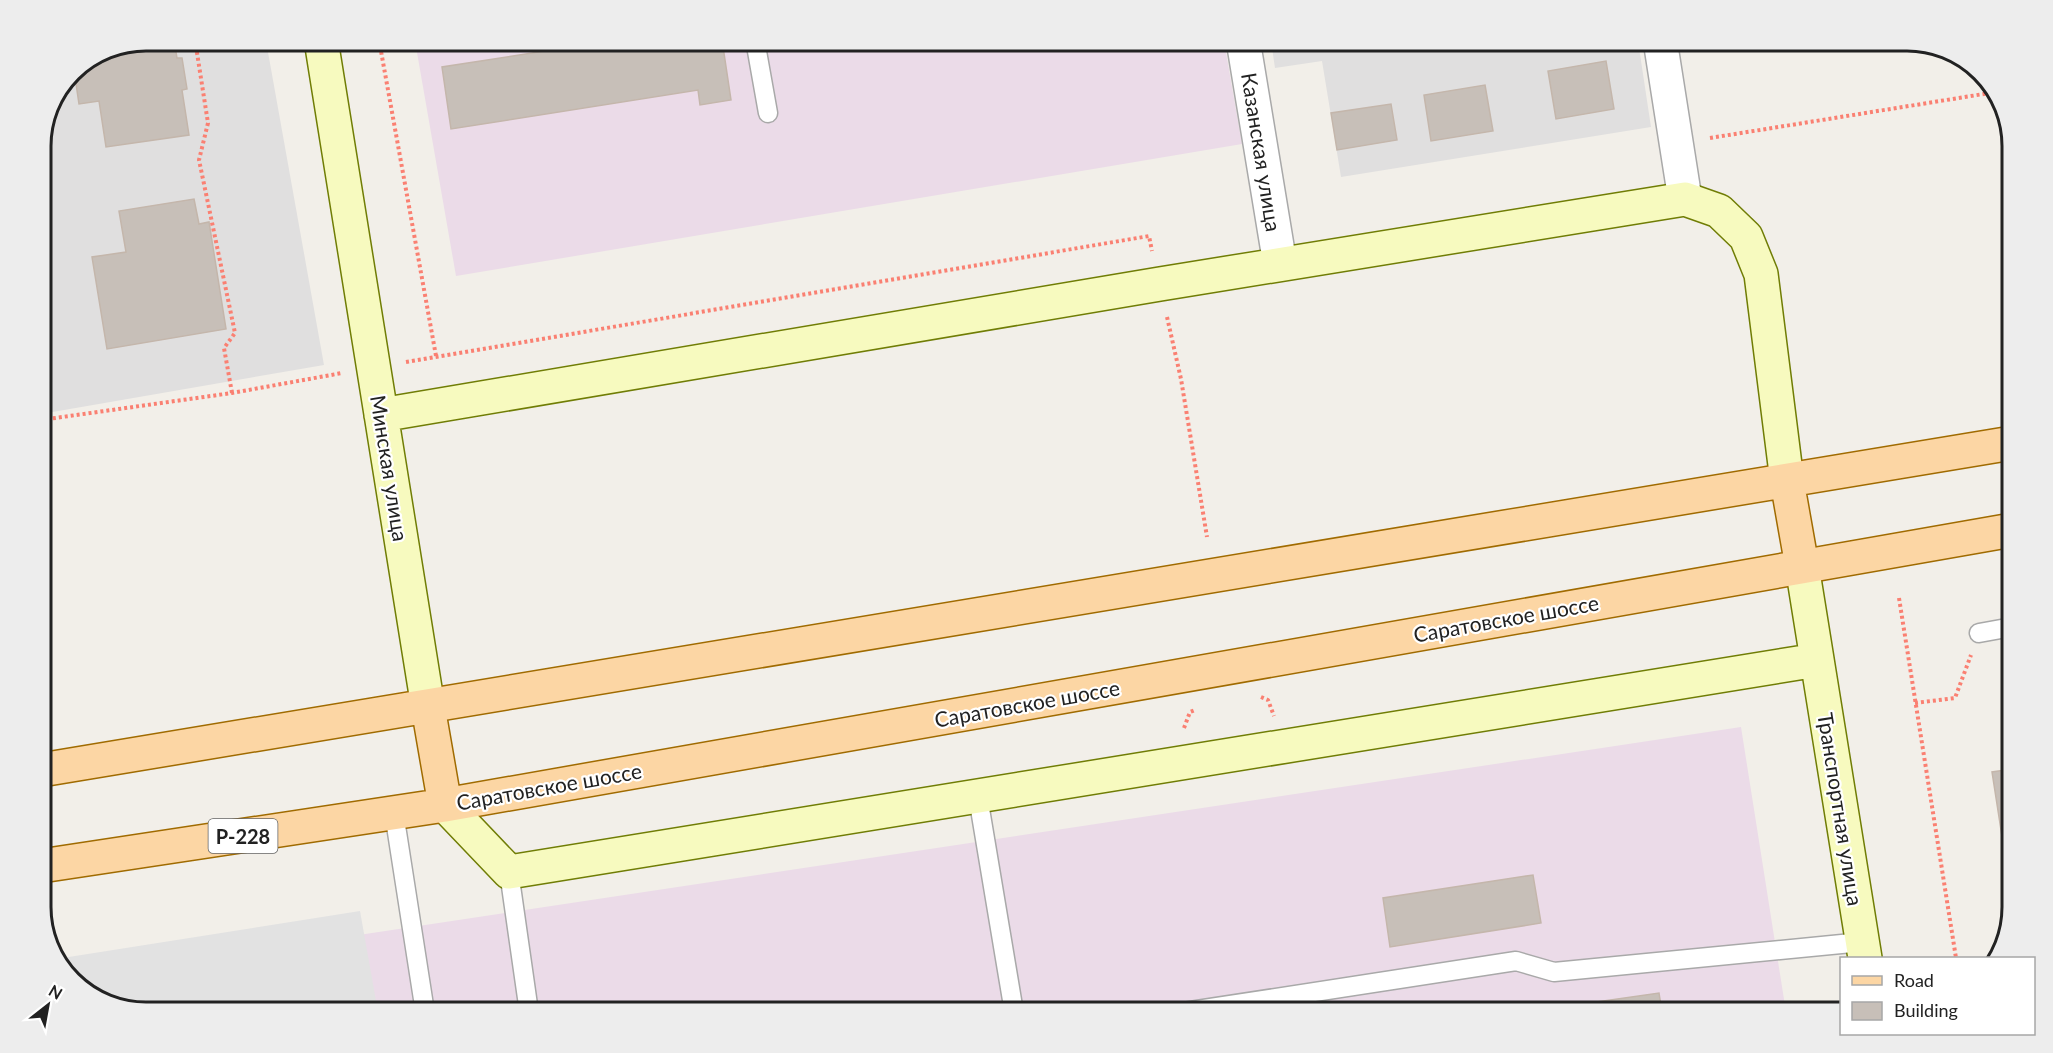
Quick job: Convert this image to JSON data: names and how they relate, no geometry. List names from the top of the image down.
{
  "streets": {
    "main road": [
      "Минская улица",
      "Саратовское шоссе",
      "Транспортная улица",
      "Р-228"
    ],
    "street": ["Казанская улица"]
  },
  "crossings": [
    ["Минская улица", "Саратовское шоссе"],
    ["Саратовское шоссе", "Транспортная улица"]
  ],
  "legend": ["Road", "Building"],
  "north": "top right"
}
